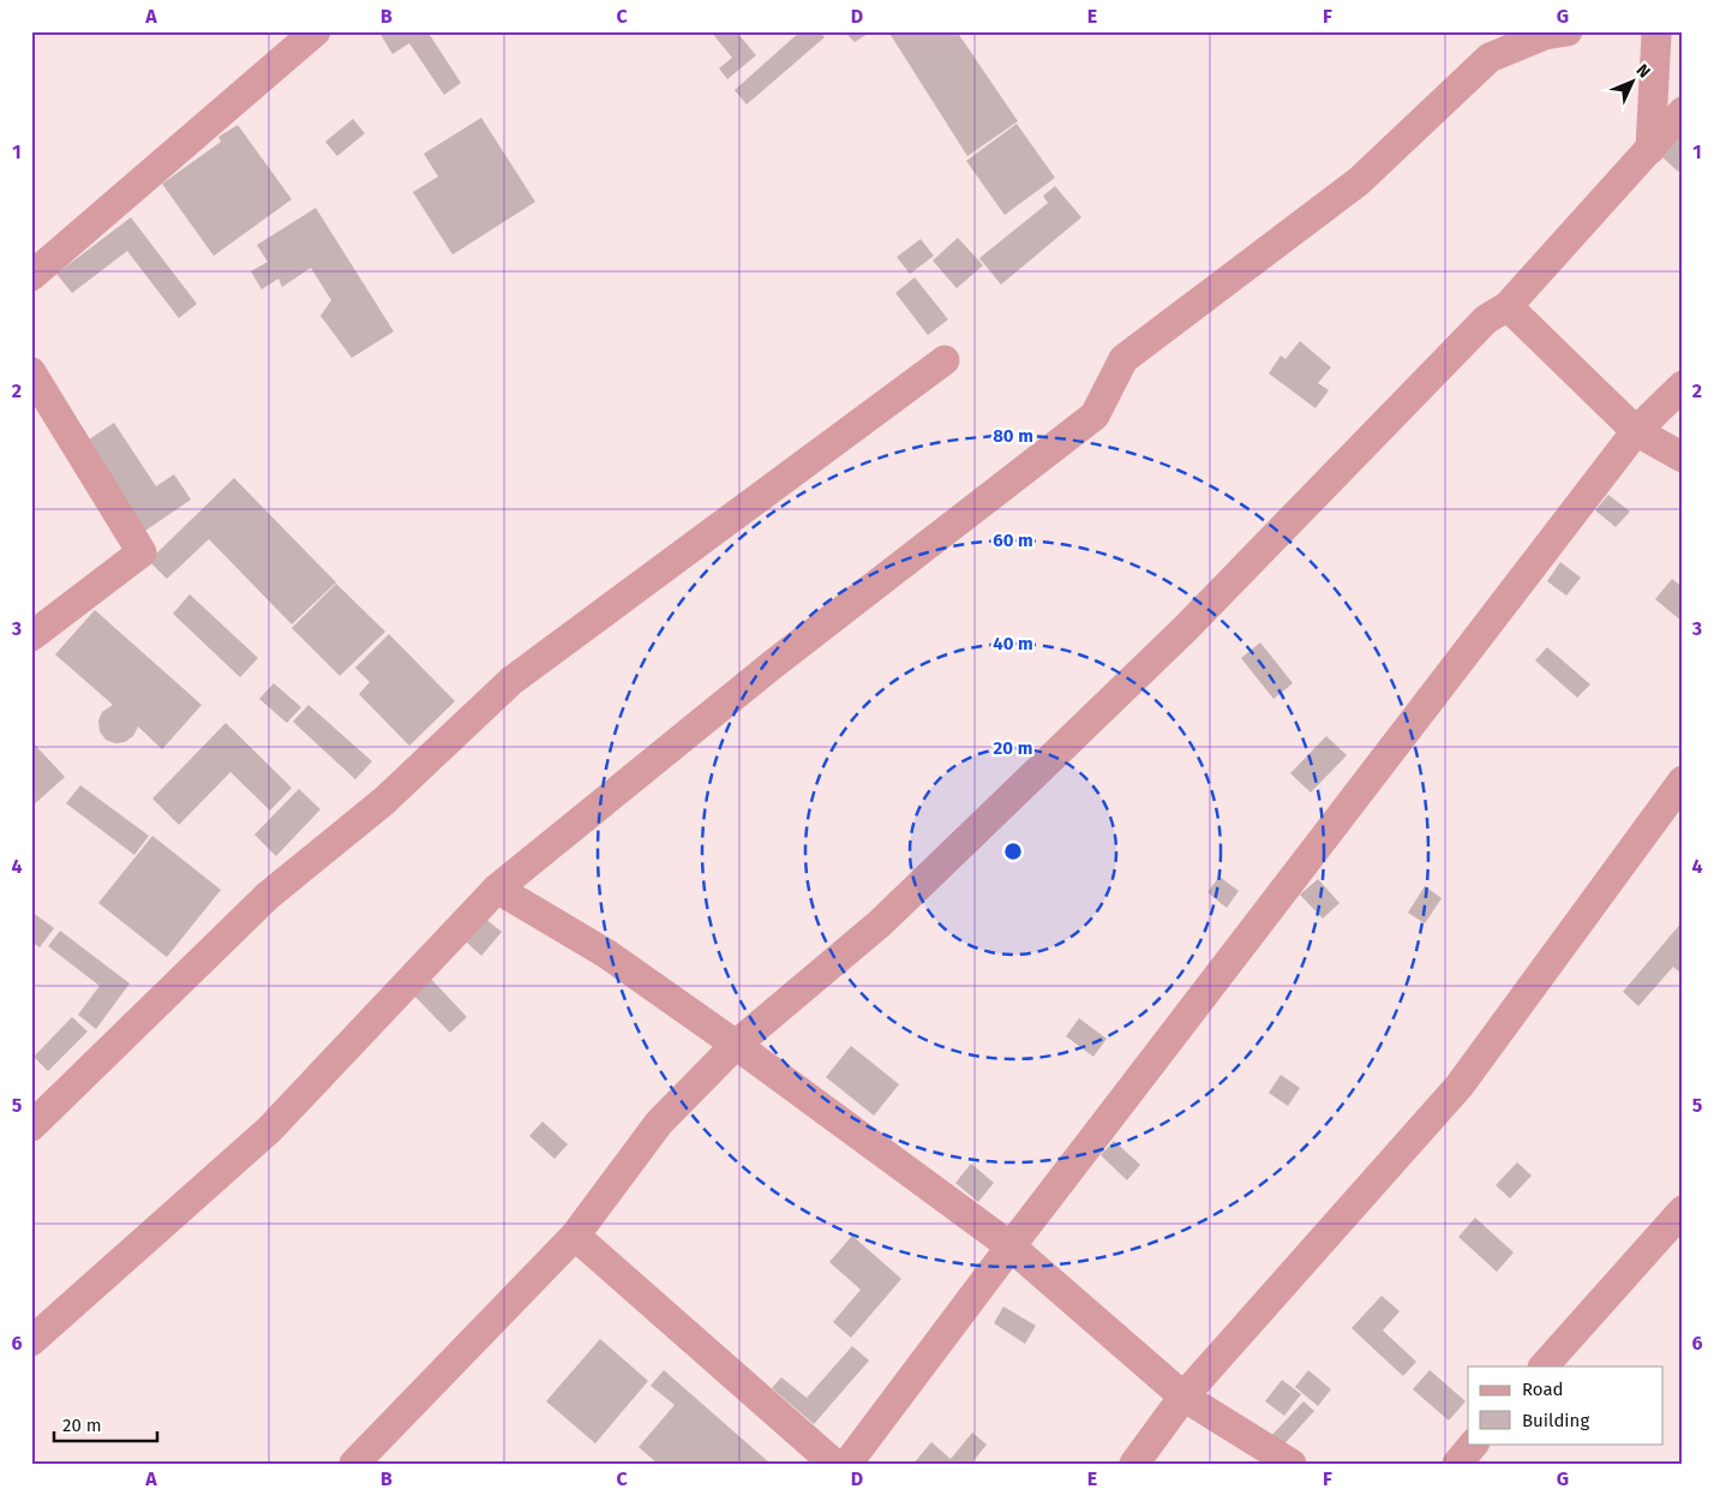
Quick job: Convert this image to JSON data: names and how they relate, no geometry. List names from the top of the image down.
{
  "legend": ["Road", "Building"],
  "scale_bar": "20 m",
  "north": "top right",
  "grid": {
    "columns": [
      "A",
      "B",
      "C",
      "D",
      "E",
      "F",
      "G"
    ],
    "rows": [
      "1",
      "2",
      "3",
      "4",
      "5",
      "6"
    ]
  },
  "rings": [
    "80 m",
    "60 m",
    "40 m",
    "20 m"
  ]
}
